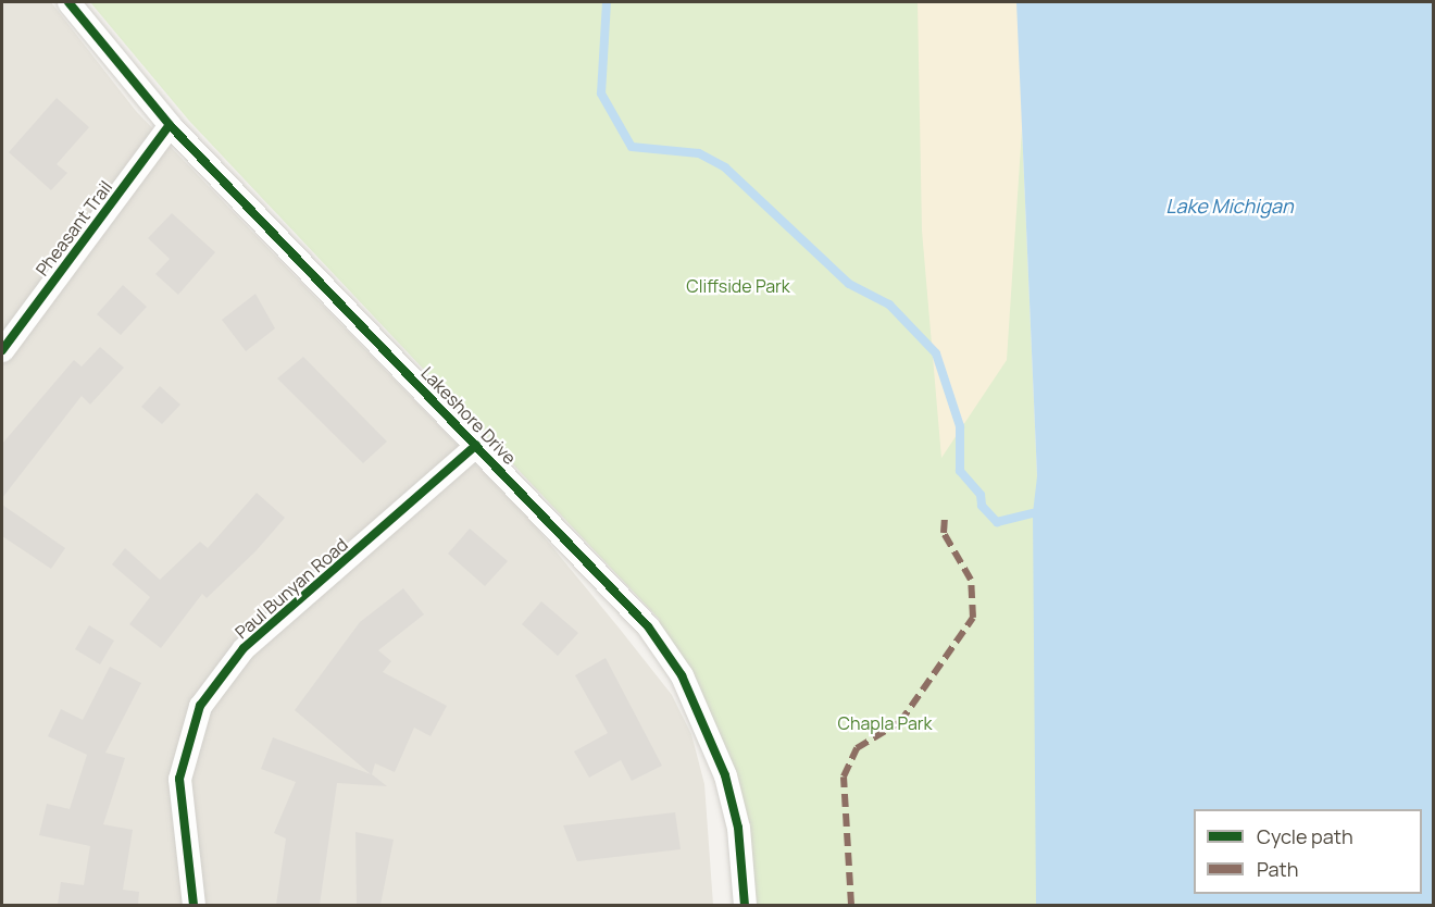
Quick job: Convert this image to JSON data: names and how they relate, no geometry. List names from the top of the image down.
{
  "streets": {
    "street": ["Pheasant Trail", "Lakeshore Drive", "Paul Bunyan Road"]
  },
  "crossings": [
    ["Pheasant Trail", "Lakeshore Drive"],
    ["Lakeshore Drive", "Paul Bunyan Road"]
  ],
  "water": ["Lake Michigan"],
  "parks": ["Cliffside Park", "Chapla Park"],
  "legend": ["Cycle path", "Path"]
}
